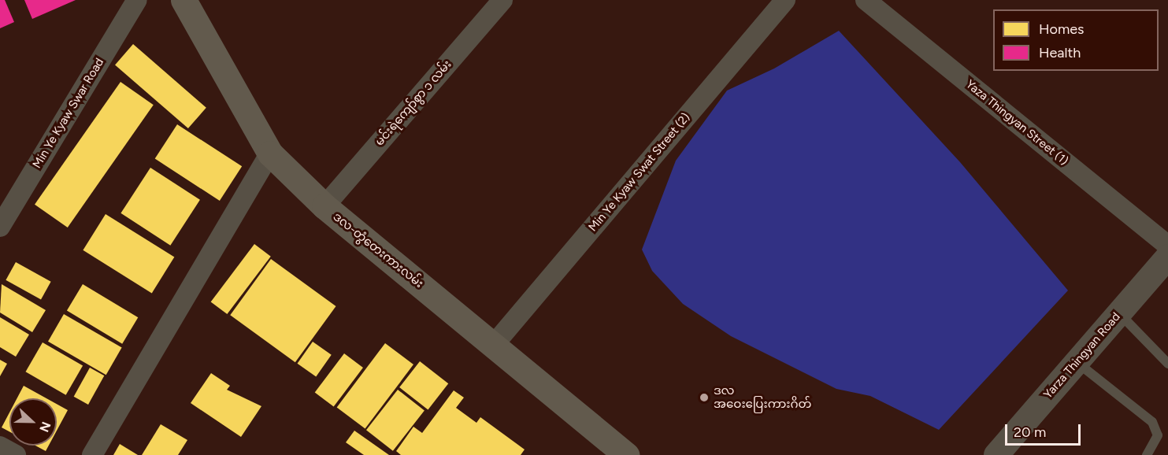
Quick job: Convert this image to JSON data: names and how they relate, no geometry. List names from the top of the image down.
{
  "streets": {
    "main road": ["ဒလ-တွံတေးကားလမ်း"],
    "street": [
      "မင်းရဲကျော်စွာ ၁ လမ်း",
      "Min Ye Kyaw Swar Road",
      "Yaza Thingyan Street (1)",
      "Min Ye Kyaw Swat Street (2)",
      "Yarza Thingyan Road"
    ]
  },
  "crossings": [
    ["မင်းရဲကျော်စွာ ၁ လမ်း", "ဒလ-တွံတေးကားလမ်း"],
    ["Min Ye Kyaw Swat Street (2)", "ဒလ-တွံတေးကားလမ်း"]
  ],
  "places": ["ဒလ အဝေးပြေးကားဂိတ်"],
  "legend": ["Homes", "Health"],
  "scale_bar": "20 m",
  "north": "right"
}
